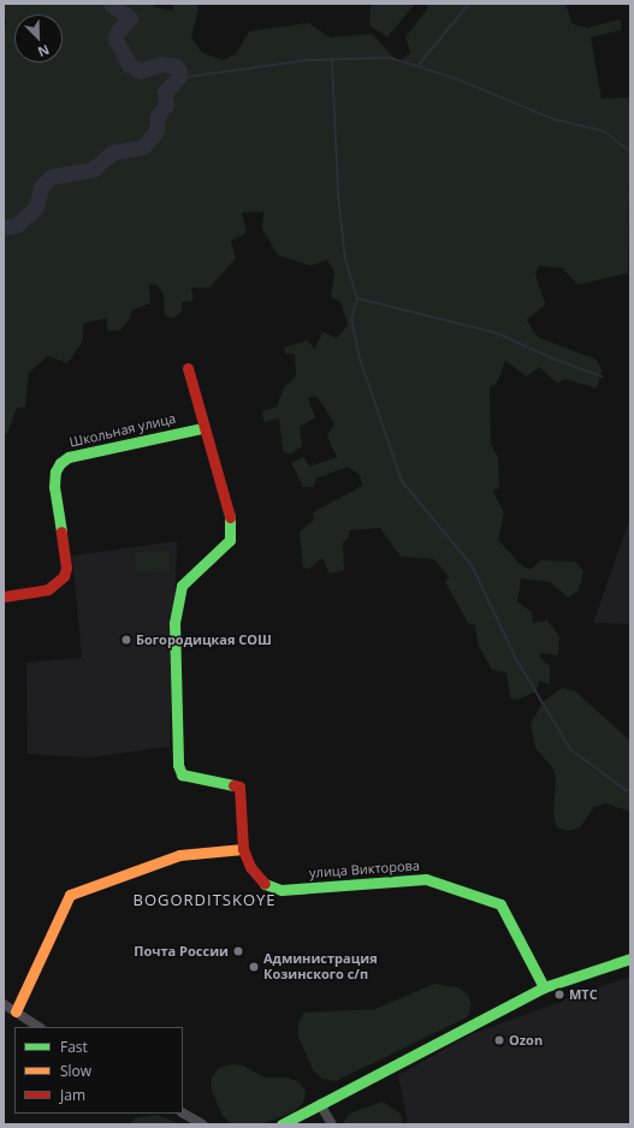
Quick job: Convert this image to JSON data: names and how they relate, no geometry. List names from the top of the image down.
{
  "streets": {
    "street": ["Школьная улица", "улица Викторова"]
  },
  "crossings": [
    ["Школьная улица", "улица Викторова"]
  ],
  "districts": ["BOGORDITSKOYE"],
  "places": [
    "Богородицкая СОШ",
    "Почта России",
    "Администрация Козинского с/п",
    "МТС",
    "Ozon"
  ],
  "legend": ["Fast", "Slow", "Jam"],
  "north": "bottom right"
}
